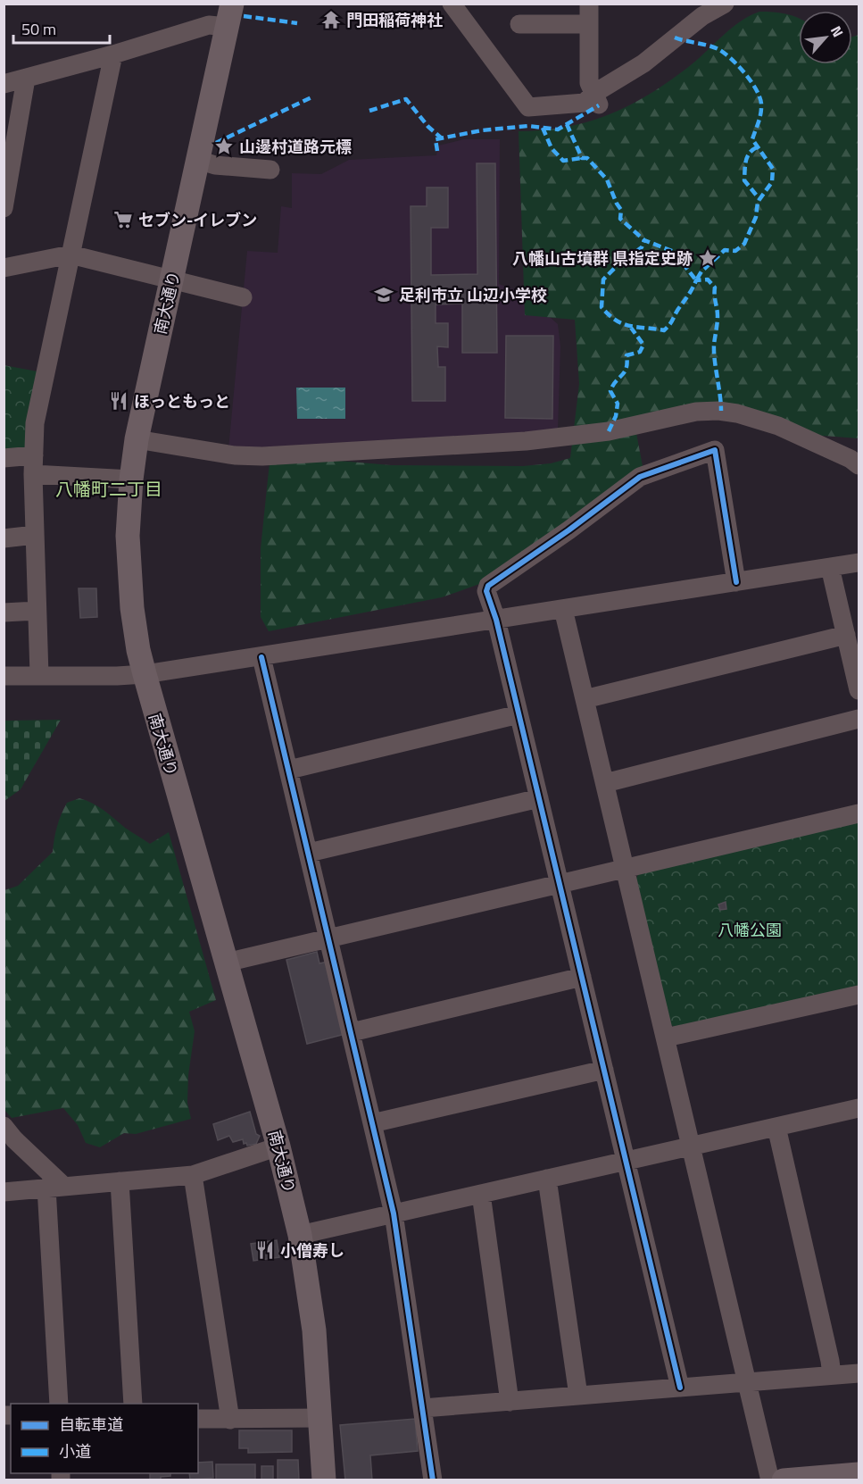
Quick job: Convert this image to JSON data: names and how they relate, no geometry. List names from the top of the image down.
{
  "streets": {
    "main road": ["南大通り"]
  },
  "districts": ["八幡町二丁目"],
  "parks": ["八幡公園"],
  "places": {
    "temple": ["門田稲荷神社"],
    "place": ["山邊村道路元標", "八幡山古墳群 県指定史跡"],
    "supermarket": ["セブン-イレブン"],
    "school or university": ["足利市立 山辺小学校"],
    "restaurant": ["ほっともっと", "小僧寿し"]
  },
  "legend": ["自転車道", "小道"],
  "scale_bar": "50 m",
  "north": "top right"
}
